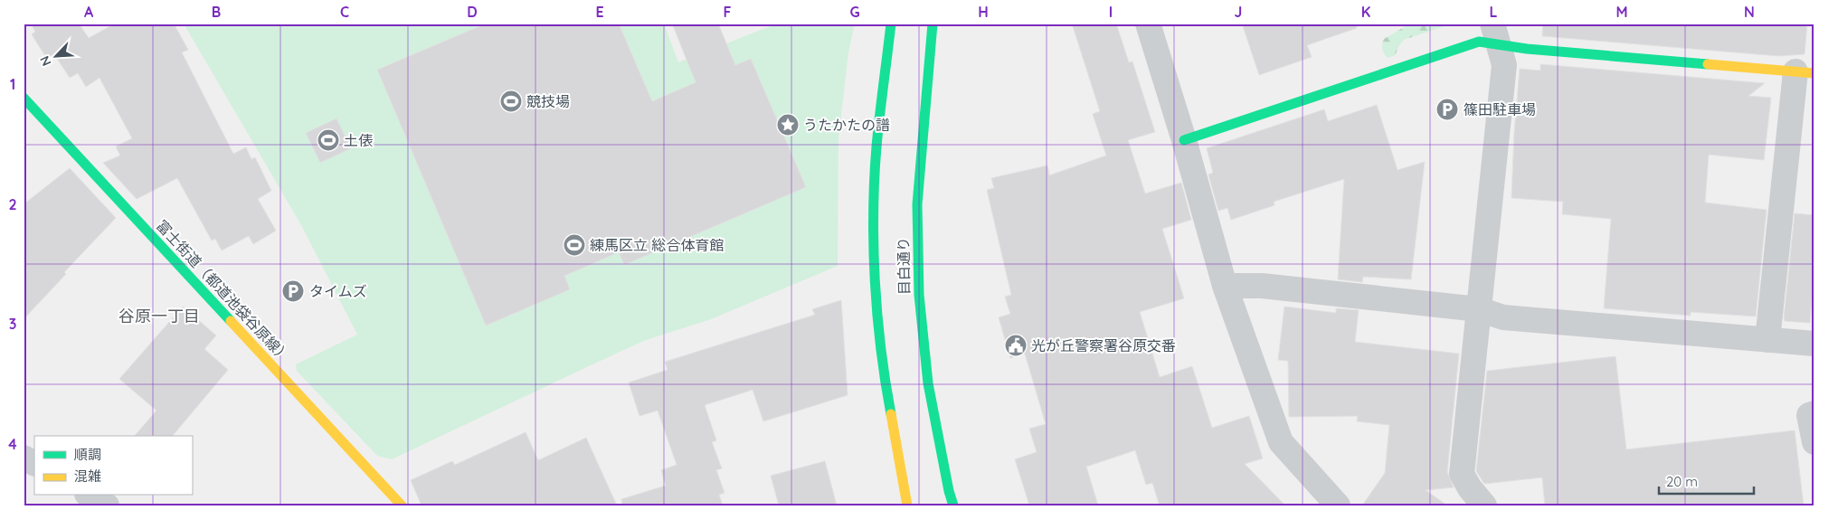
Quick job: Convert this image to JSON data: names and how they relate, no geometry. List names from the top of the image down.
{
  "streets": {
    "main road": ["目白通り", "富士街道（都道池袋谷原線）"]
  },
  "districts": ["谷原一丁目"],
  "places": {
    "sports": ["競技場", "土俵", "練馬区立 総合体育館"],
    "parking": ["篠田駐車場", "タイムズ"],
    "place": ["うたかたの譜"],
    "public building": ["光が丘警察署谷原交番"]
  },
  "legend": ["順調", "混雑"],
  "scale_bar": "20 m",
  "north": "bottom left",
  "grid": {
    "columns": [
      "A",
      "B",
      "C",
      "D",
      "E",
      "F",
      "G",
      "H",
      "I",
      "J",
      "K",
      "L",
      "M",
      "N"
    ],
    "rows": [
      "1",
      "2",
      "3",
      "4"
    ]
  }
}
